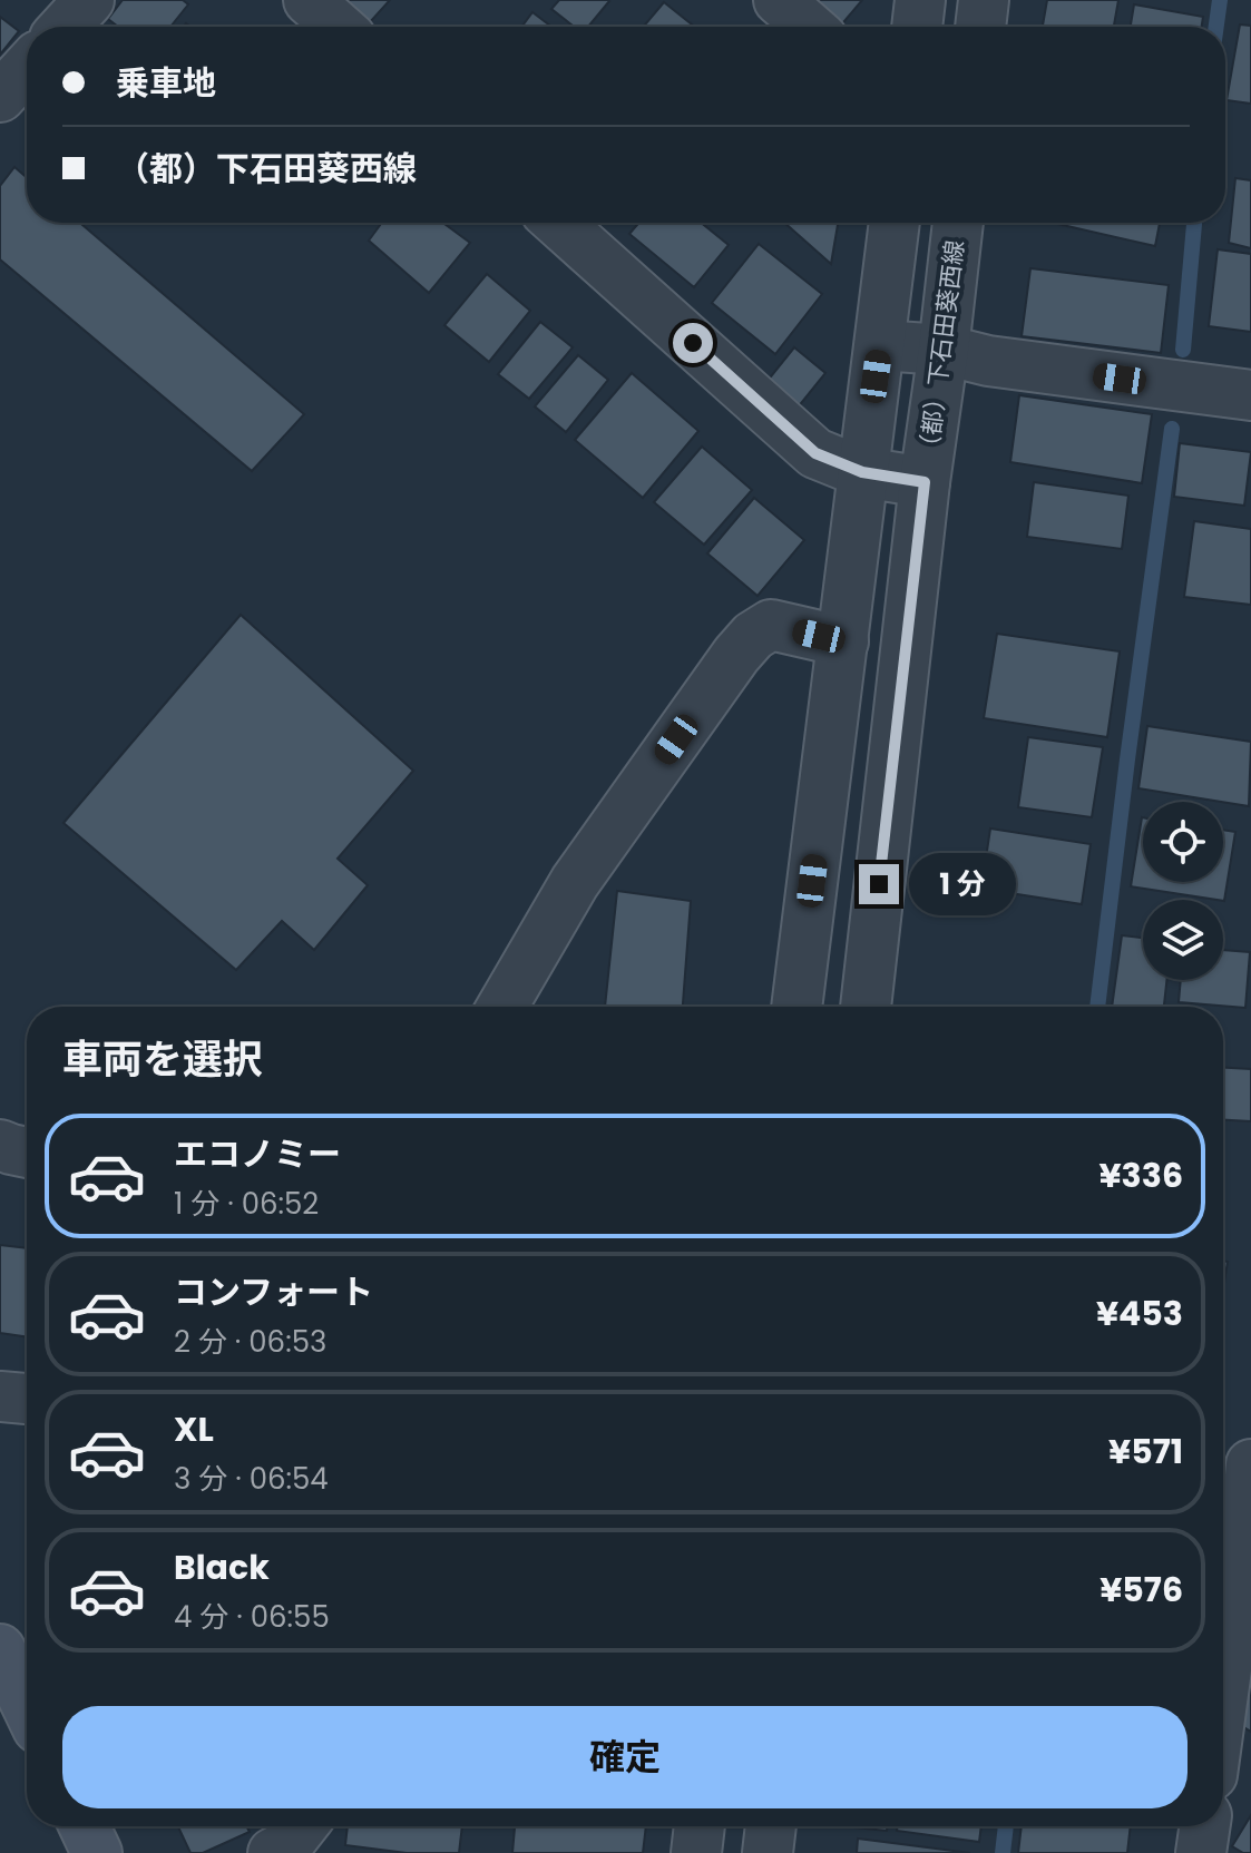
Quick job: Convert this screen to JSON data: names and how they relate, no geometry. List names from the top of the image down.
{
  "streets": {
    "street": ["（都）下石田葵西線"]
  },
  "page": {
    "banner": ["乗車地", "（都）下石田葵西線"],
    "bubble": "1 分",
    "heading": "車両を選択",
    "list": [
      {
        "name": "エコノミー",
        "note": "1 分 · 06:52",
        "value": "¥336"
      },
      {
        "name": "コンフォート",
        "note": "2 分 · 06:53",
        "value": "¥453"
      },
      {
        "name": "XL",
        "note": "3 分 · 06:54",
        "value": "¥571"
      },
      {
        "name": "Black",
        "note": "4 分 · 06:55",
        "value": "¥576"
      }
    ],
    "buttons": "確定"
  }
}
